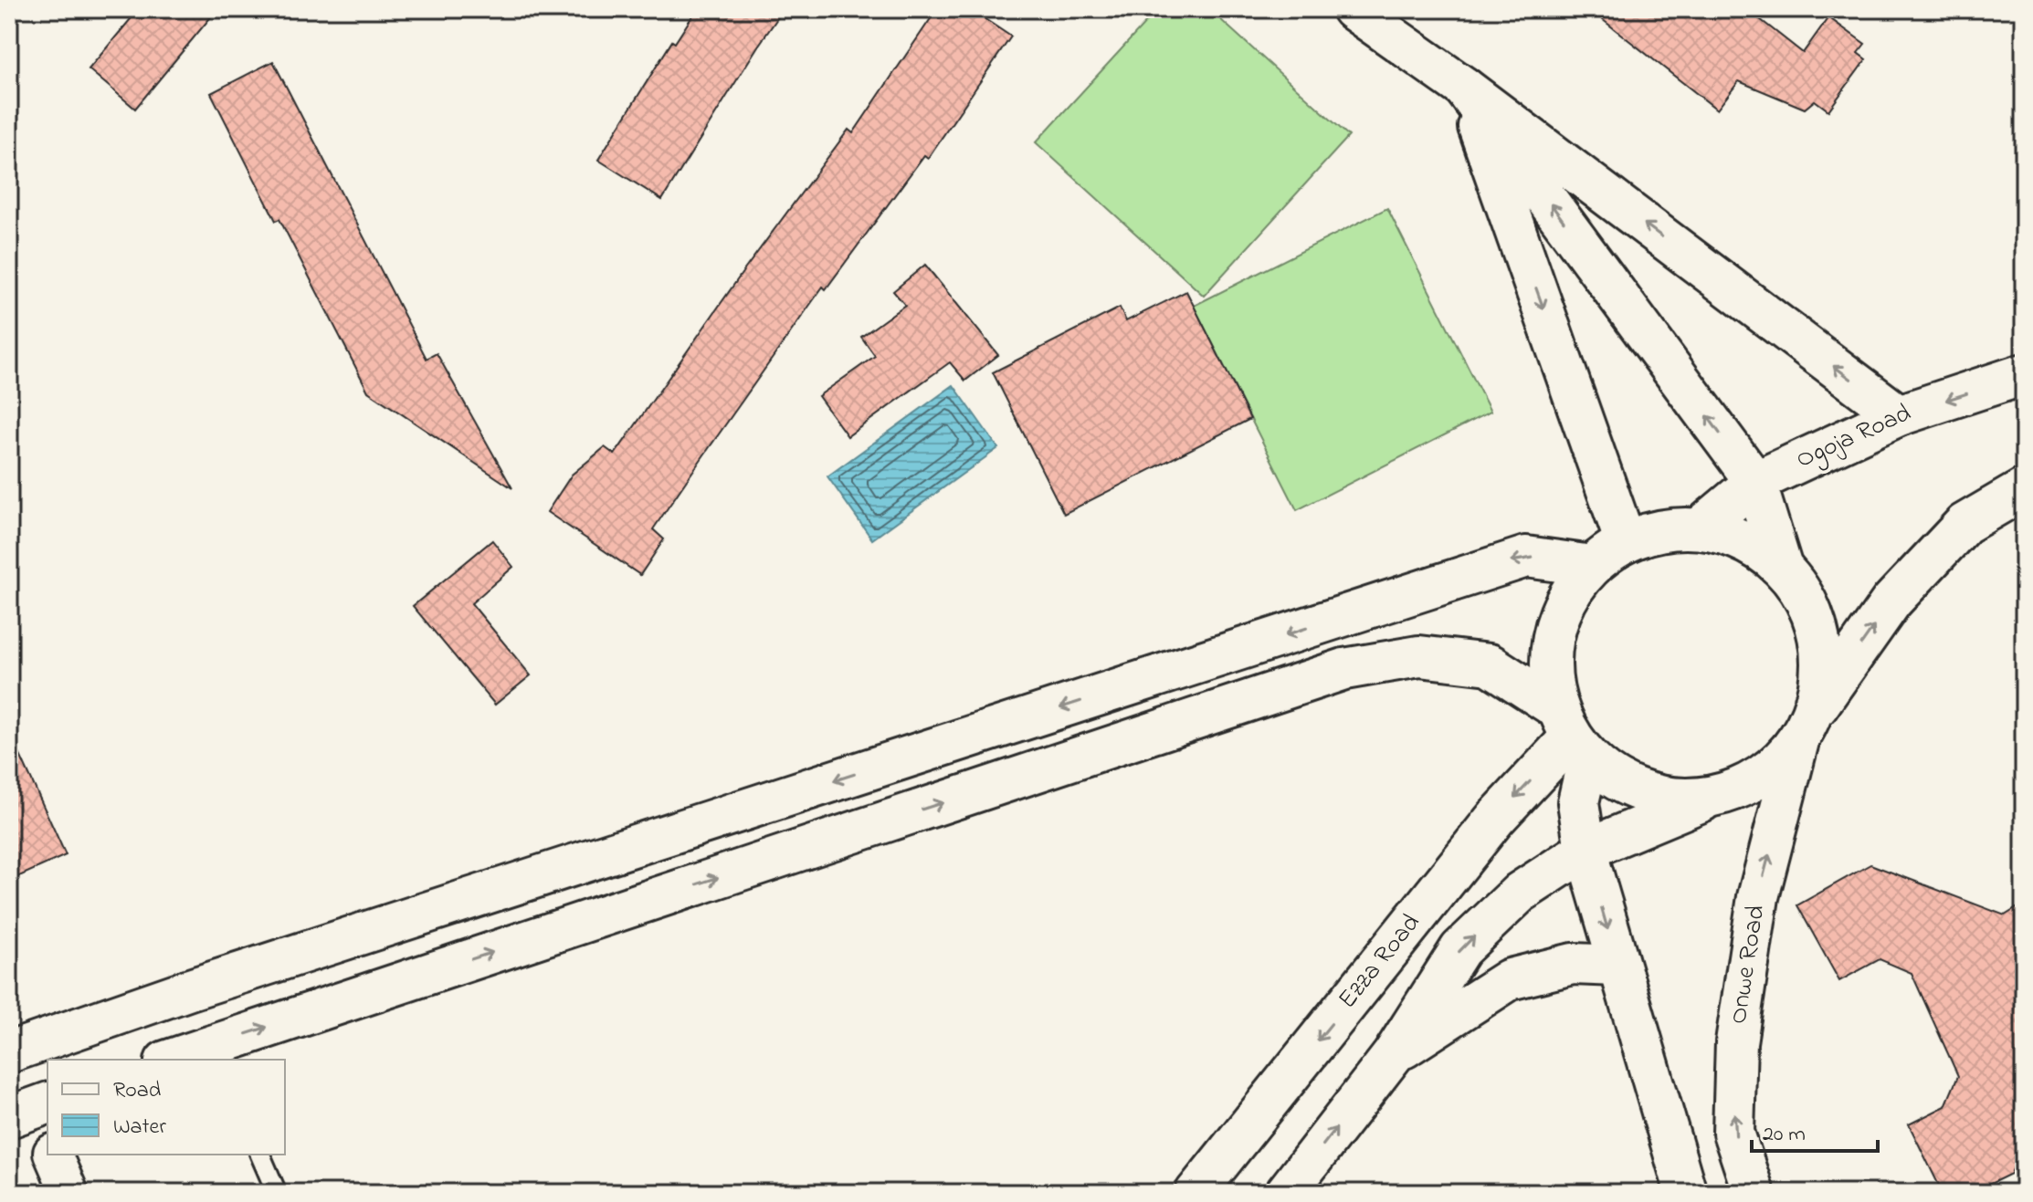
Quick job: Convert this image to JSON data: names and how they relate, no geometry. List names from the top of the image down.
{
  "streets": {
    "main road": ["Ogoja Road", "Ezza Road", "Onwe Road"]
  },
  "one_way": ["Ogoja Road"],
  "legend": ["Road", "Water"],
  "scale_bar": "20 m"
}
